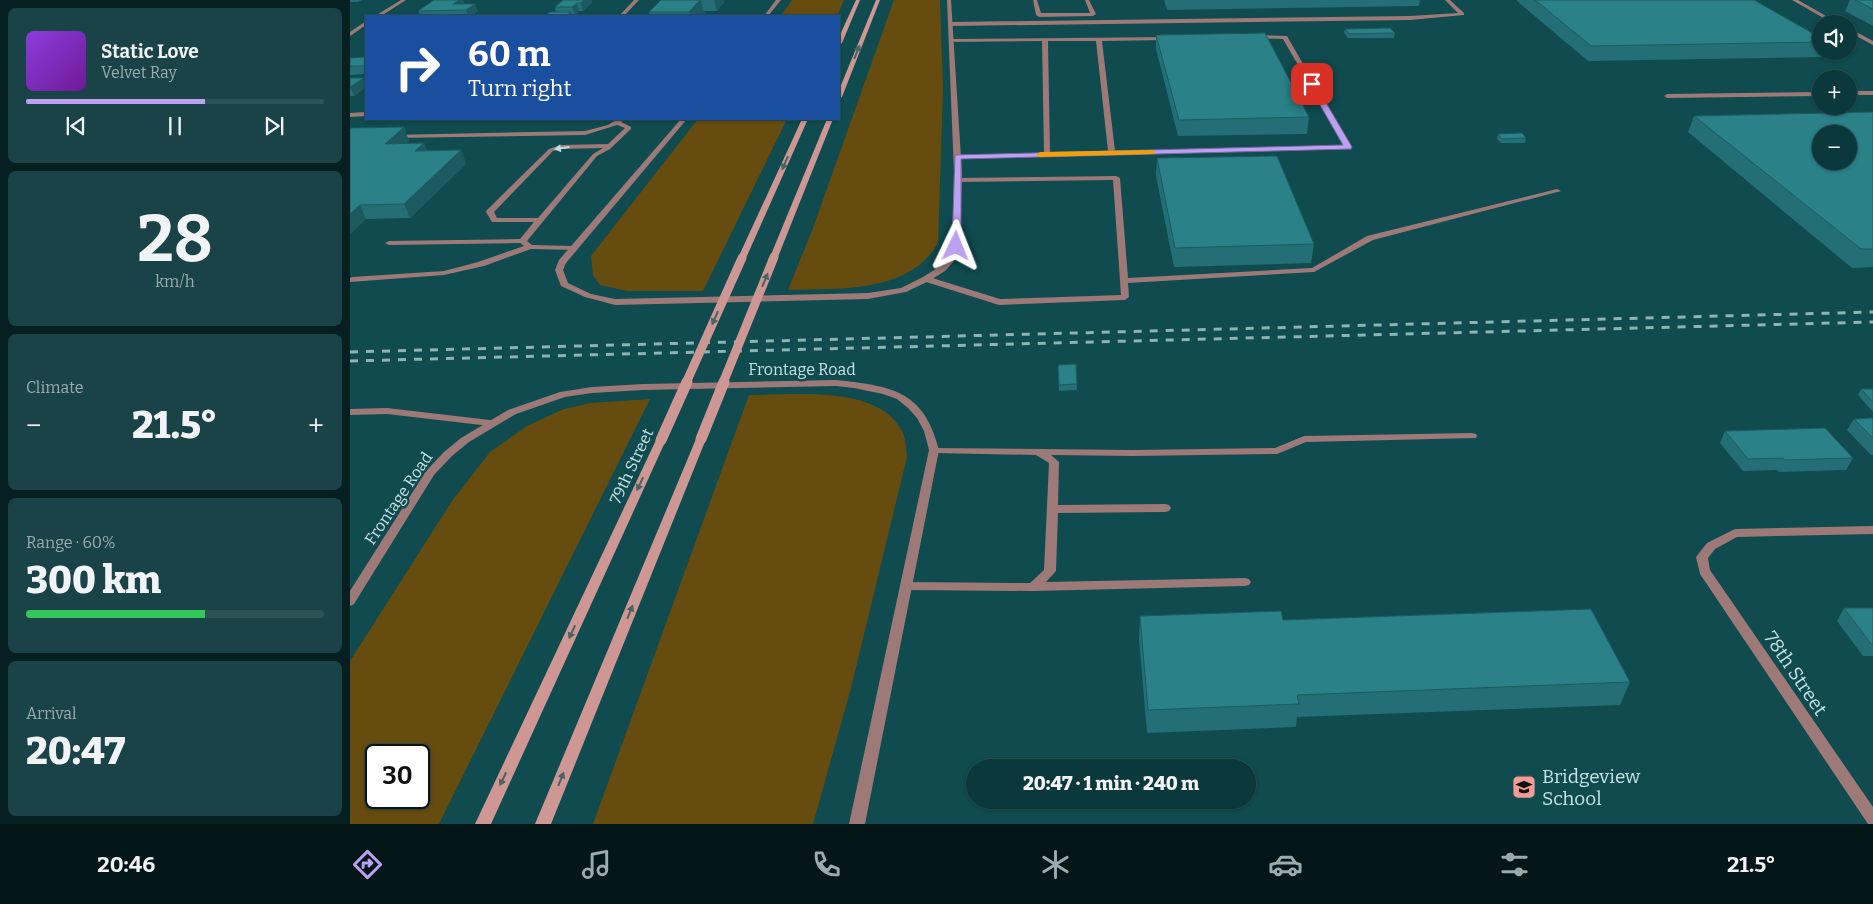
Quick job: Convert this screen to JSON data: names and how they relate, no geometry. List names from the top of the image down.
{
  "streets": {
    "main road": ["79th Street"],
    "street": ["Frontage Road", "78th Street"]
  },
  "places": {
    "school or university": ["Bridgeview School"]
  },
  "page": {
    "map_buttons": ["+", "−"],
    "turn": ["60 m", "Turn right"],
    "song": ["Static Love", "Velvet Ray"],
    "tile": [
      ["28", "km/h"],
      "Climate",
      ["Range · 60%", "300 km"],
      ["Arrival", "20:47"]
    ],
    "heat": ["−", "21.5°", "+"],
    "limit": "30",
    "trip": "20:47 · 1 min · 240 m",
    "tabs": ["20:46", "21.5°"]
  }
}
